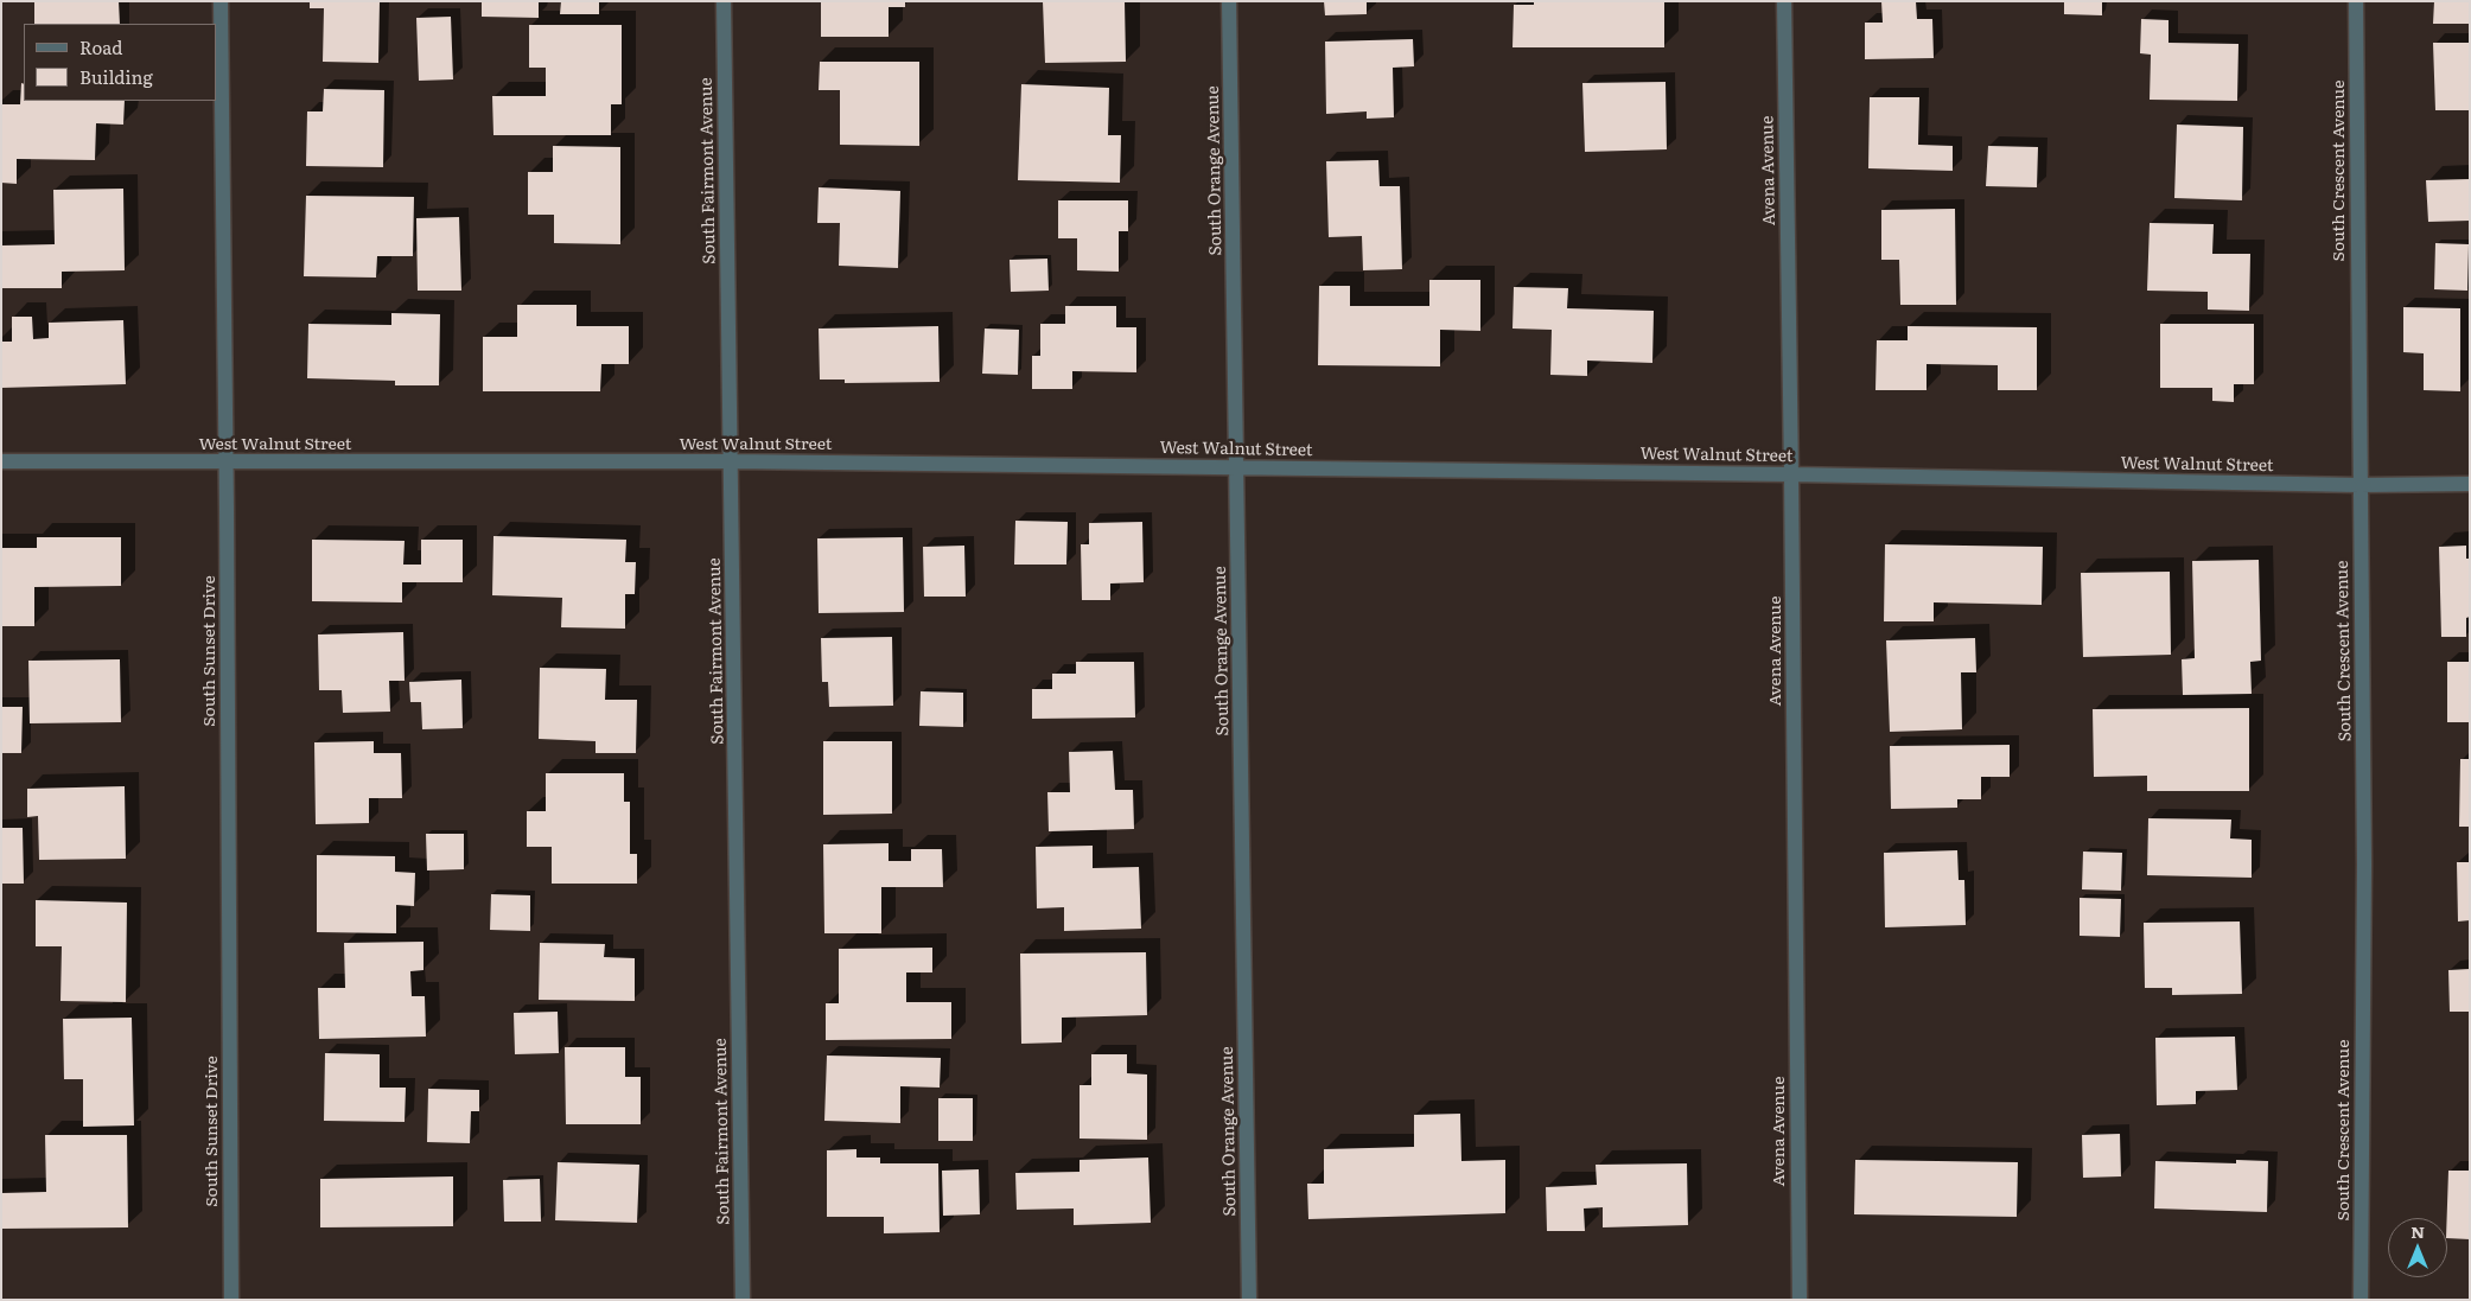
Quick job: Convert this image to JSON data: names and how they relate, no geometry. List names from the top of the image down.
{
  "streets": {
    "street": [
      "South Fairmont Avenue",
      "South Orange Avenue",
      "Avena Avenue",
      "South Crescent Avenue",
      "West Walnut Street",
      "South Sunset Drive"
    ]
  },
  "crossings": [
    ["South Fairmont Avenue", "West Walnut Street"],
    ["South Orange Avenue", "West Walnut Street"],
    ["Avena Avenue", "West Walnut Street"],
    ["South Crescent Avenue", "West Walnut Street"],
    ["West Walnut Street", "South Sunset Drive"]
  ],
  "legend": ["Road", "Building"],
  "north": "top"
}
